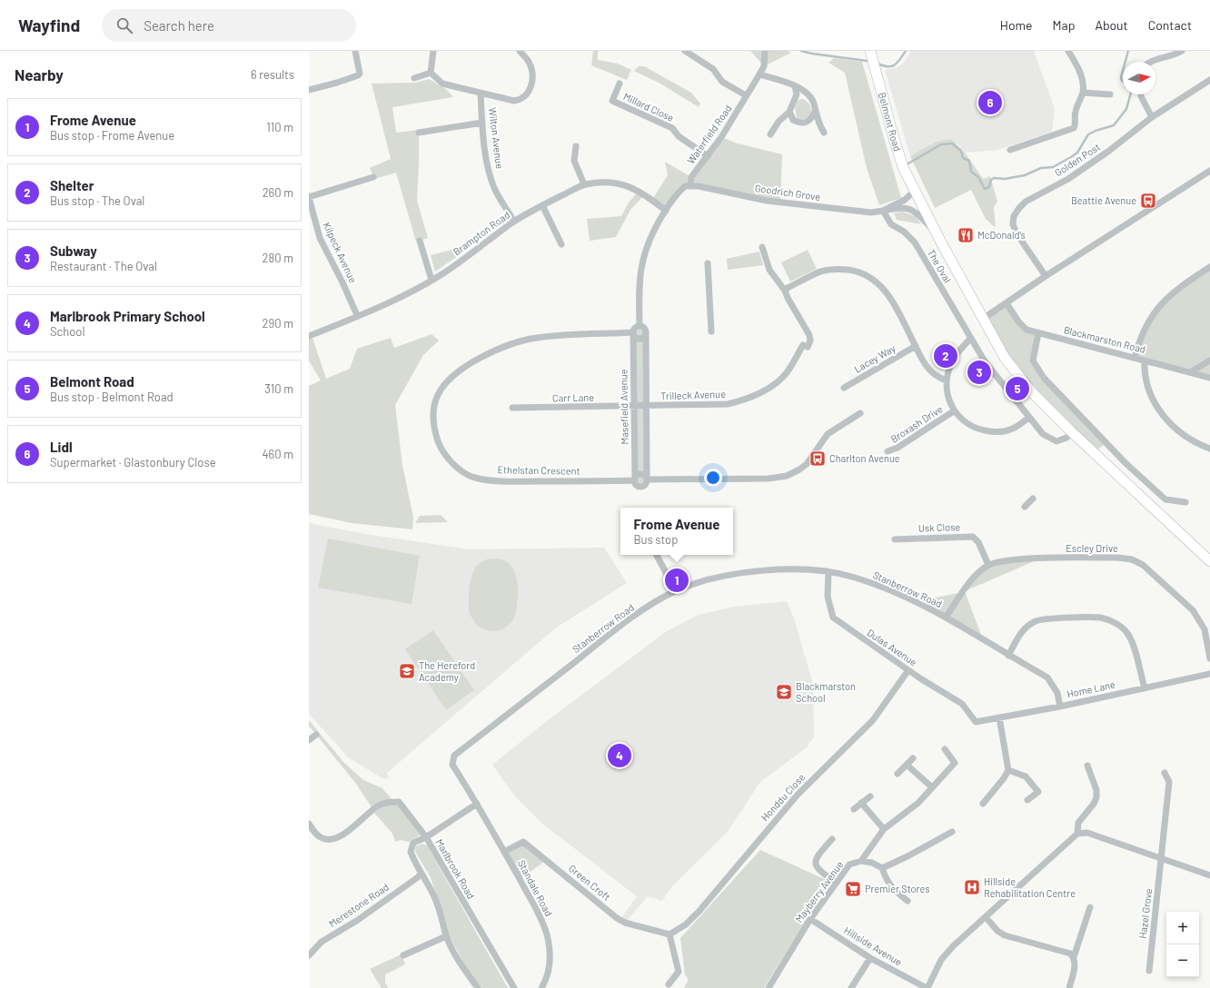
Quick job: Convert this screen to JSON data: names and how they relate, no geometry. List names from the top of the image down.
{
  "streets": {
    "highway": ["Belmont Road"],
    "street": [
      "Millard Close",
      "Waterfield Road",
      "Wilton Avenue",
      "Golden Post",
      "Goodrich Grove",
      "Brampton Road",
      "Kilpeck Avenue",
      "The Oval",
      "Blackmarston Road",
      "Lacey Way",
      "Trilleck Avenue",
      "Carr Lane",
      "Masefield Avenue",
      "Broxash Drive",
      "Ethelstan Crescent",
      "Usk Close",
      "Escley Drive",
      "Stanberrow Road",
      "Dulas Avenue",
      "Home Lane",
      "Honddu Close",
      "Marlbrook Road",
      "Green Croft",
      "Standale Road",
      "Mayberry Avenue",
      "Merestone Road",
      "Hazel Grove",
      "Hillside Avenue"
    ]
  },
  "crossings": [
    ["Millard Close", "Waterfield Road"],
    ["Belmont Road", "Goodrich Grove"],
    ["Belmont Road", "The Oval"],
    ["Waterfield Road", "Goodrich Grove"],
    ["Waterfield Road", "Brampton Road"],
    ["Waterfield Road", "Masefield Avenue"],
    ["Waterfield Road", "Ethelstan Crescent"],
    ["Wilton Avenue", "Brampton Road"],
    ["Goodrich Grove", "The Oval"],
    ["Brampton Road", "Kilpeck Avenue"],
    ["Trilleck Avenue", "Carr Lane"],
    ["Trilleck Avenue", "Masefield Avenue"],
    ["Carr Lane", "Masefield Avenue"],
    ["Masefield Avenue", "Ethelstan Crescent"],
    ["Usk Close", "Escley Drive"],
    ["Stanberrow Road", "Dulas Avenue"],
    ["Stanberrow Road", "Home Lane"],
    ["Stanberrow Road", "Standale Road"],
    ["Dulas Avenue", "Home Lane"],
    ["Dulas Avenue", "Honddu Close"],
    ["Honddu Close", "Green Croft"],
    ["Marlbrook Road", "Merestone Road"],
    ["Green Croft", "Standale Road"],
    ["Mayberry Avenue", "Hillside Avenue"]
  ],
  "places": {
    "bus stop": ["Beattie Avenue", "Charlton Avenue"],
    "restaurant": ["McDonald's"],
    "school or university": ["The Hereford Academy", "Blackmarston School"],
    "hospital": ["Hillside Rehabilitation Centre"],
    "supermarket": ["Premier Stores"]
  },
  "north": "right",
  "page": {
    "header": "Wayfind",
    "search": "Search here",
    "nav": [
      "Home",
      "Map",
      "About",
      "Contact"
    ],
    "heading": ["Nearby", "6 results"],
    "pins": [
      "6",
      "2",
      "3",
      "5",
      "1",
      "4"
    ],
    "list": [
      {
        "mark": "1",
        "name": "Frome Avenue",
        "note": "Bus stop · Frome Avenue",
        "value": "110 m"
      },
      {
        "mark": "2",
        "name": "Shelter",
        "note": "Bus stop · The Oval",
        "value": "260 m"
      },
      {
        "mark": "3",
        "name": "Subway",
        "note": "Restaurant · The Oval",
        "value": "280 m"
      },
      {
        "mark": "4",
        "name": "Marlbrook Primary School",
        "note": "School",
        "value": "290 m"
      },
      {
        "mark": "5",
        "name": "Belmont Road",
        "note": "Bus stop · Belmont Road",
        "value": "310 m"
      },
      {
        "mark": "6",
        "name": "Lidl",
        "note": "Supermarket · Glastonbury Close",
        "value": "460 m"
      }
    ],
    "popup": ["Frome Avenue", "Bus stop"],
    "map_buttons": ["+", "−"]
  }
}
